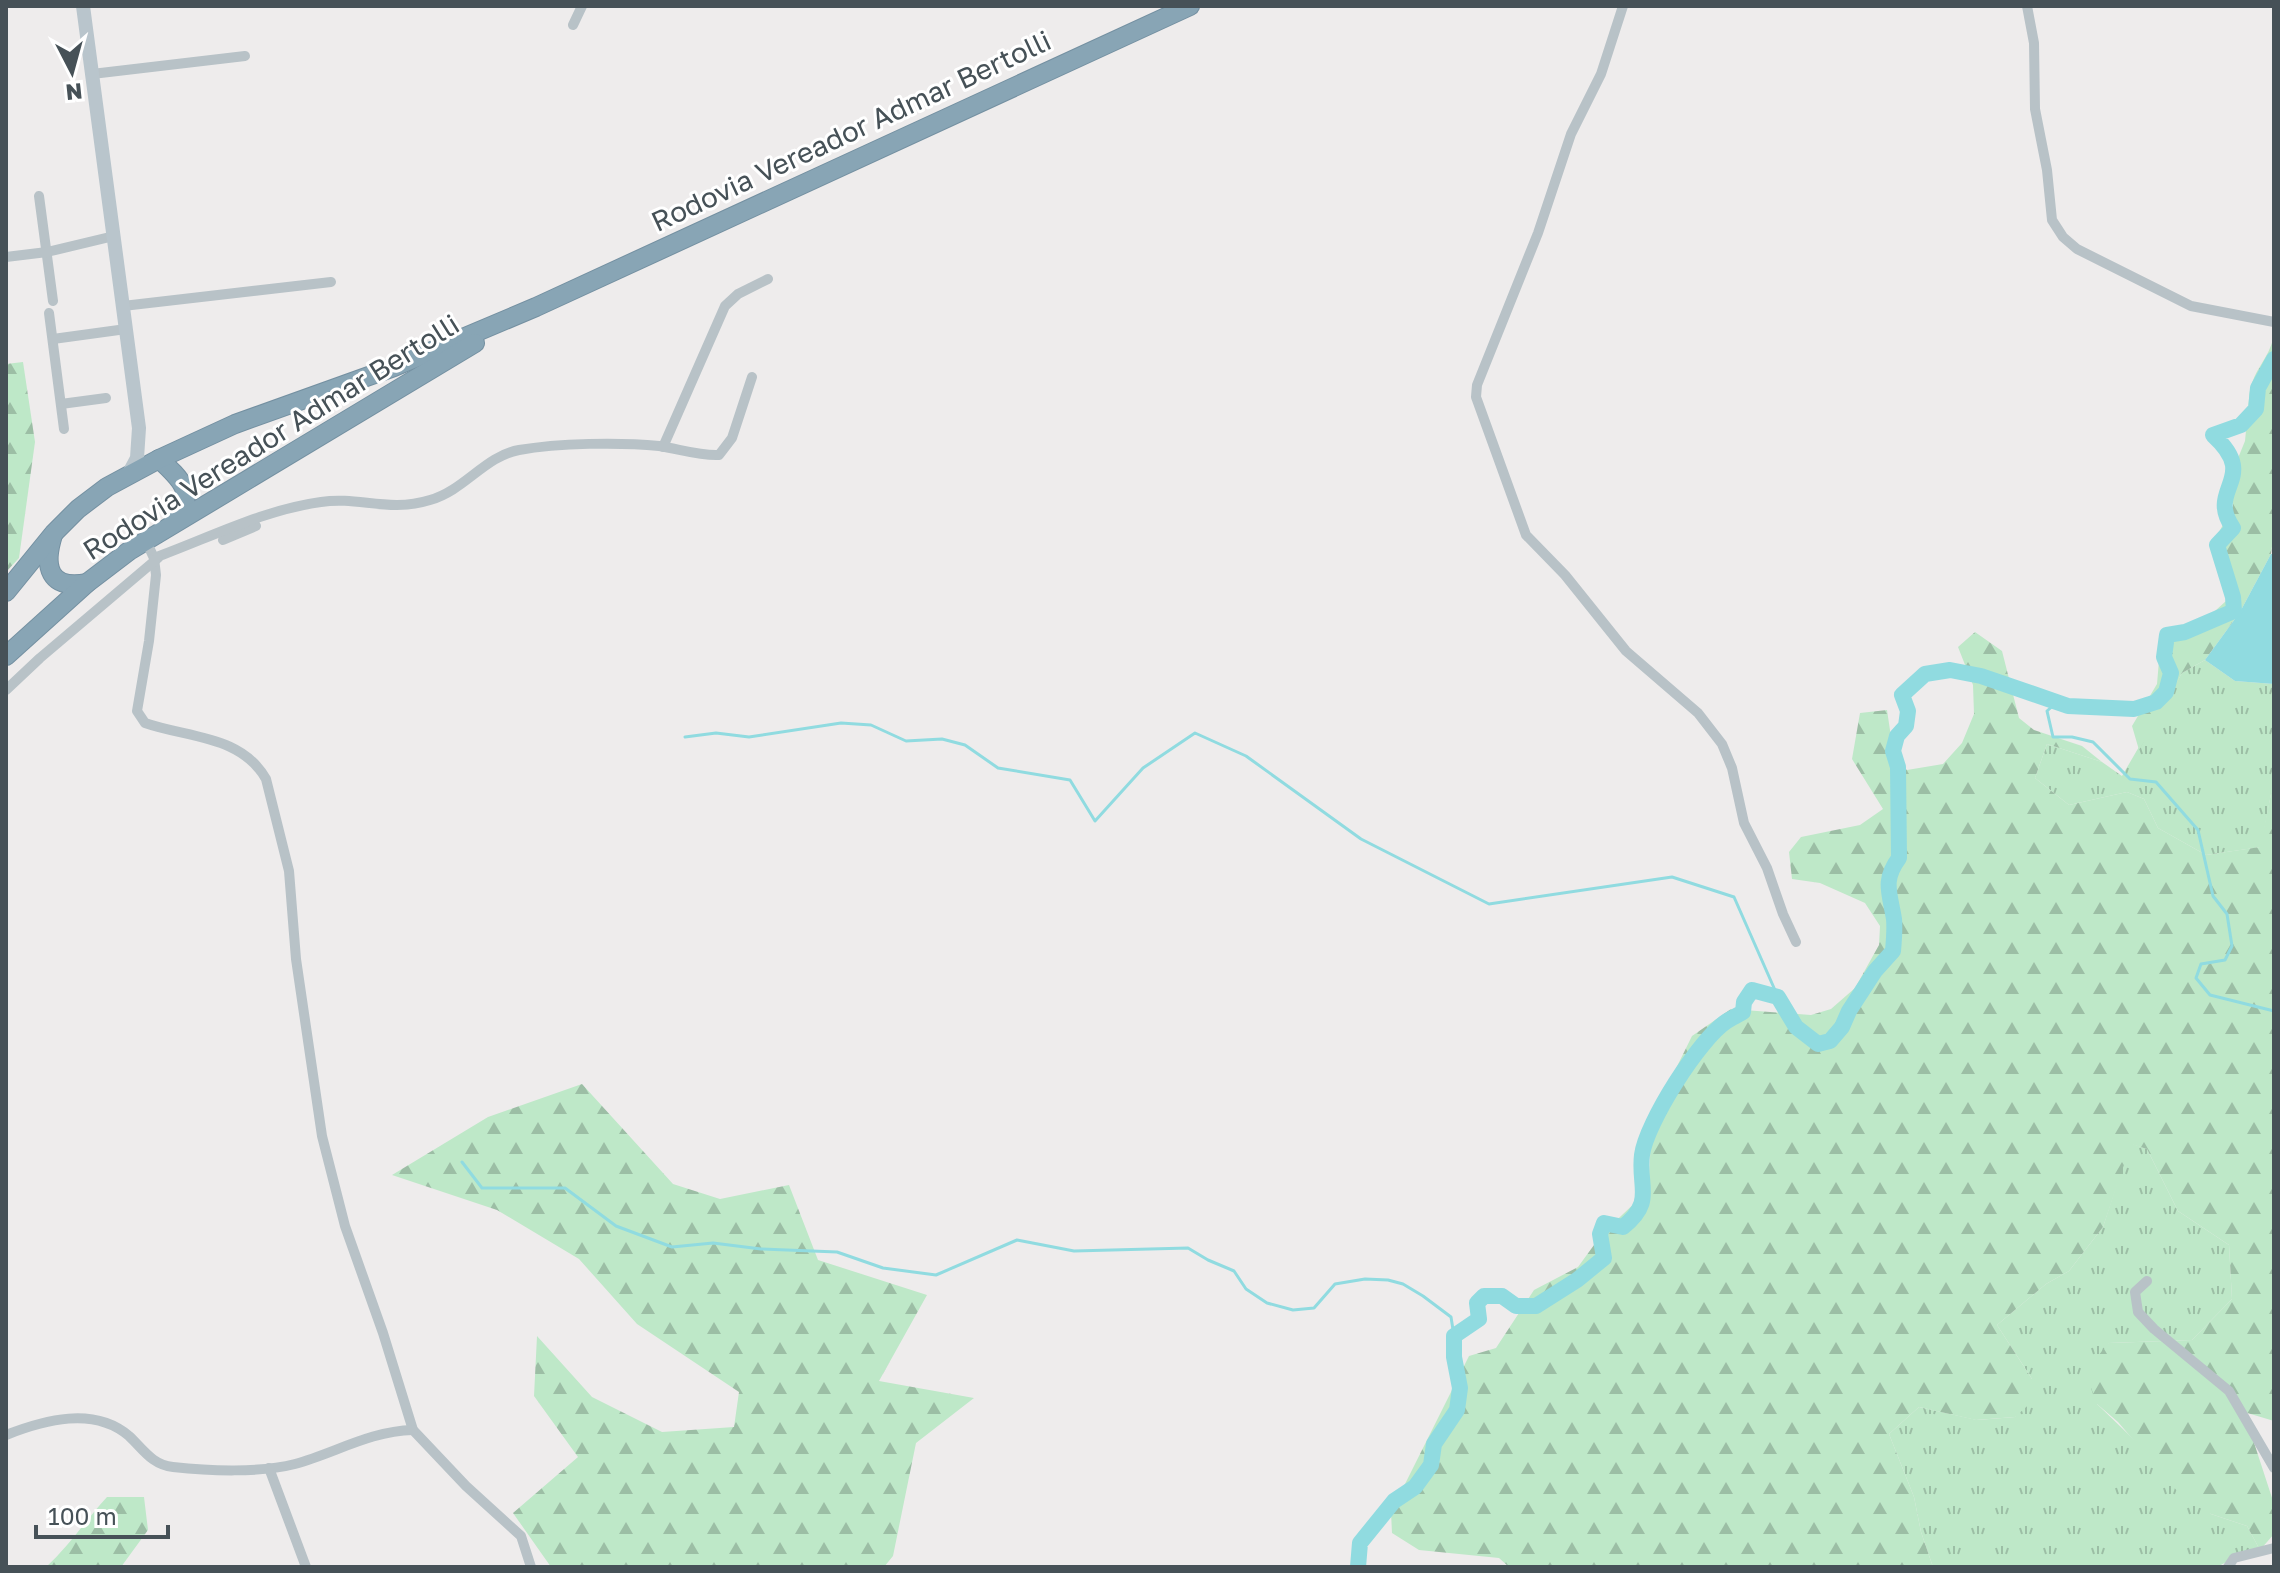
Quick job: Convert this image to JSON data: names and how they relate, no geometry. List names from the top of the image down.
{
  "streets": {
    "highway": ["Rodovia Vereador Admar Bertolli"]
  },
  "scale_bar": "100 m",
  "north": "bottom"
}
